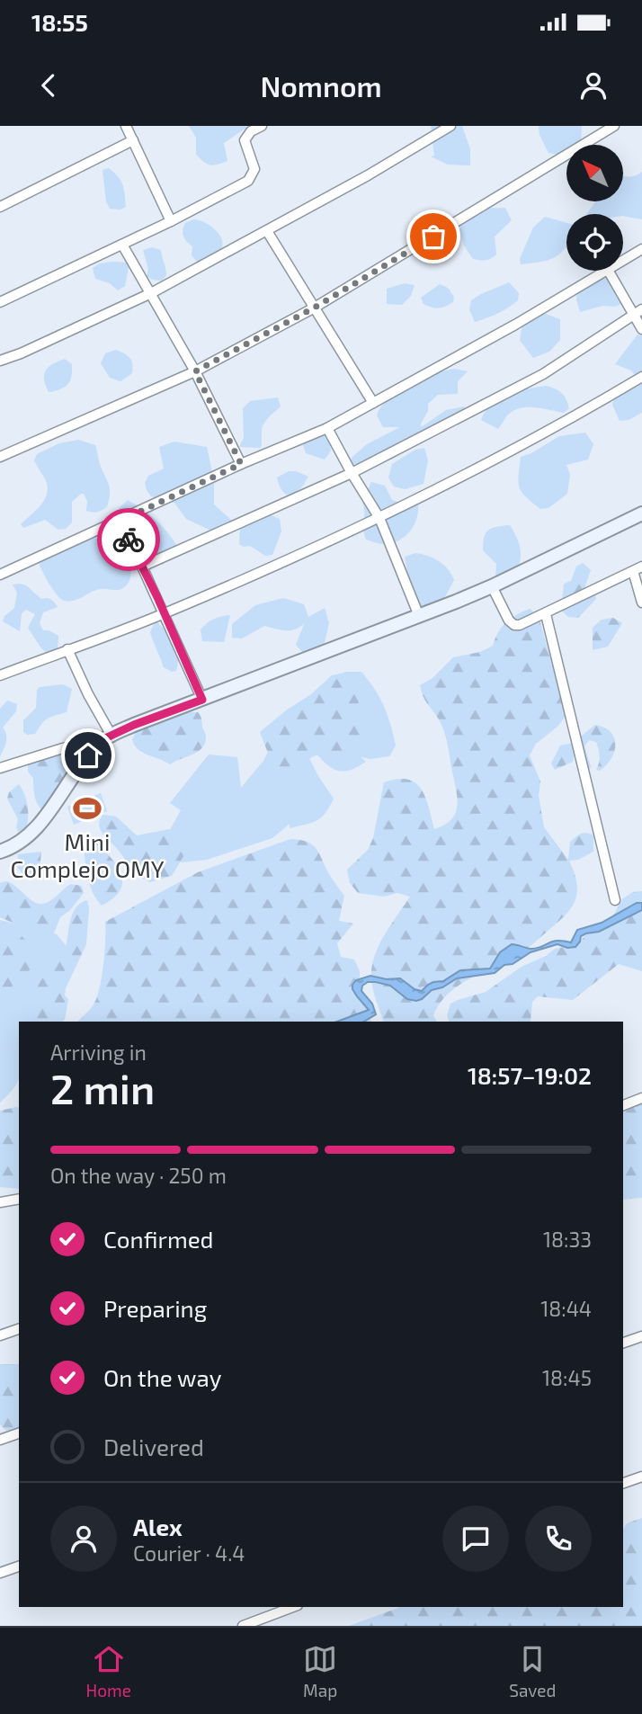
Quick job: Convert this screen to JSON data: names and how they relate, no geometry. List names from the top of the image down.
{
  "places": {
    "sports": ["Mini Complejo OMY"]
  },
  "north": "top left",
  "page": {
    "status": "18:55",
    "header": "Nomnom",
    "heading": ["2 min", "Arriving in", "18:57–19:02"],
    "panel": ["Alex", "Courier · 4.4"],
    "bar": "On the way · 250 m",
    "list": [
      ["Confirmed", "18:33"],
      ["Preparing", "18:44"],
      ["On the way", "18:45"],
      "Delivered"
    ],
    "tabs": ["Home", "Map", "Saved"]
  }
}
